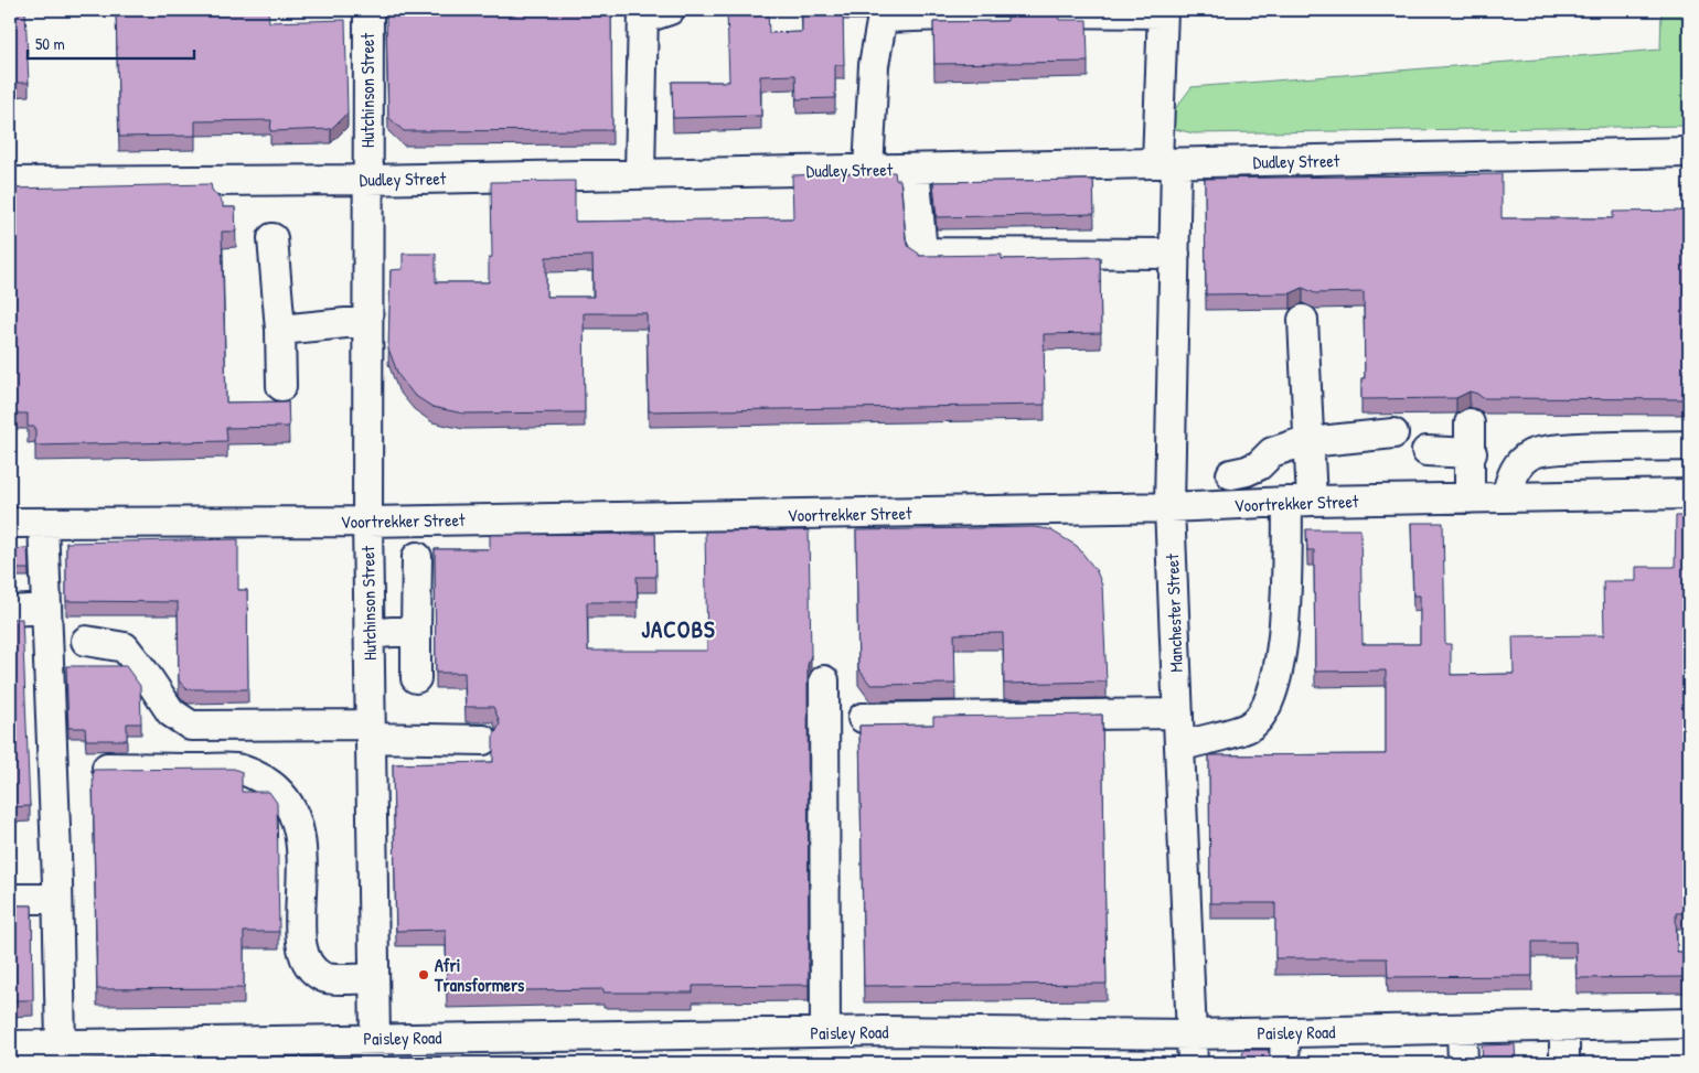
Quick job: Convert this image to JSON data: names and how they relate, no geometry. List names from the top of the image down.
{
  "streets": {
    "street": [
      "Hutchinson Street",
      "Dudley Street",
      "Voortrekker Street",
      "Manchester Street",
      "Paisley Road"
    ]
  },
  "crossings": [
    ["Hutchinson Street", "Dudley Street"],
    ["Hutchinson Street", "Voortrekker Street"],
    ["Hutchinson Street", "Paisley Road"],
    ["Dudley Street", "Manchester Street"],
    ["Voortrekker Street", "Manchester Street"],
    ["Manchester Street", "Paisley Road"]
  ],
  "districts": ["JACOBS"],
  "places": ["Afri Transformers"],
  "scale_bar": "50 m"
}
